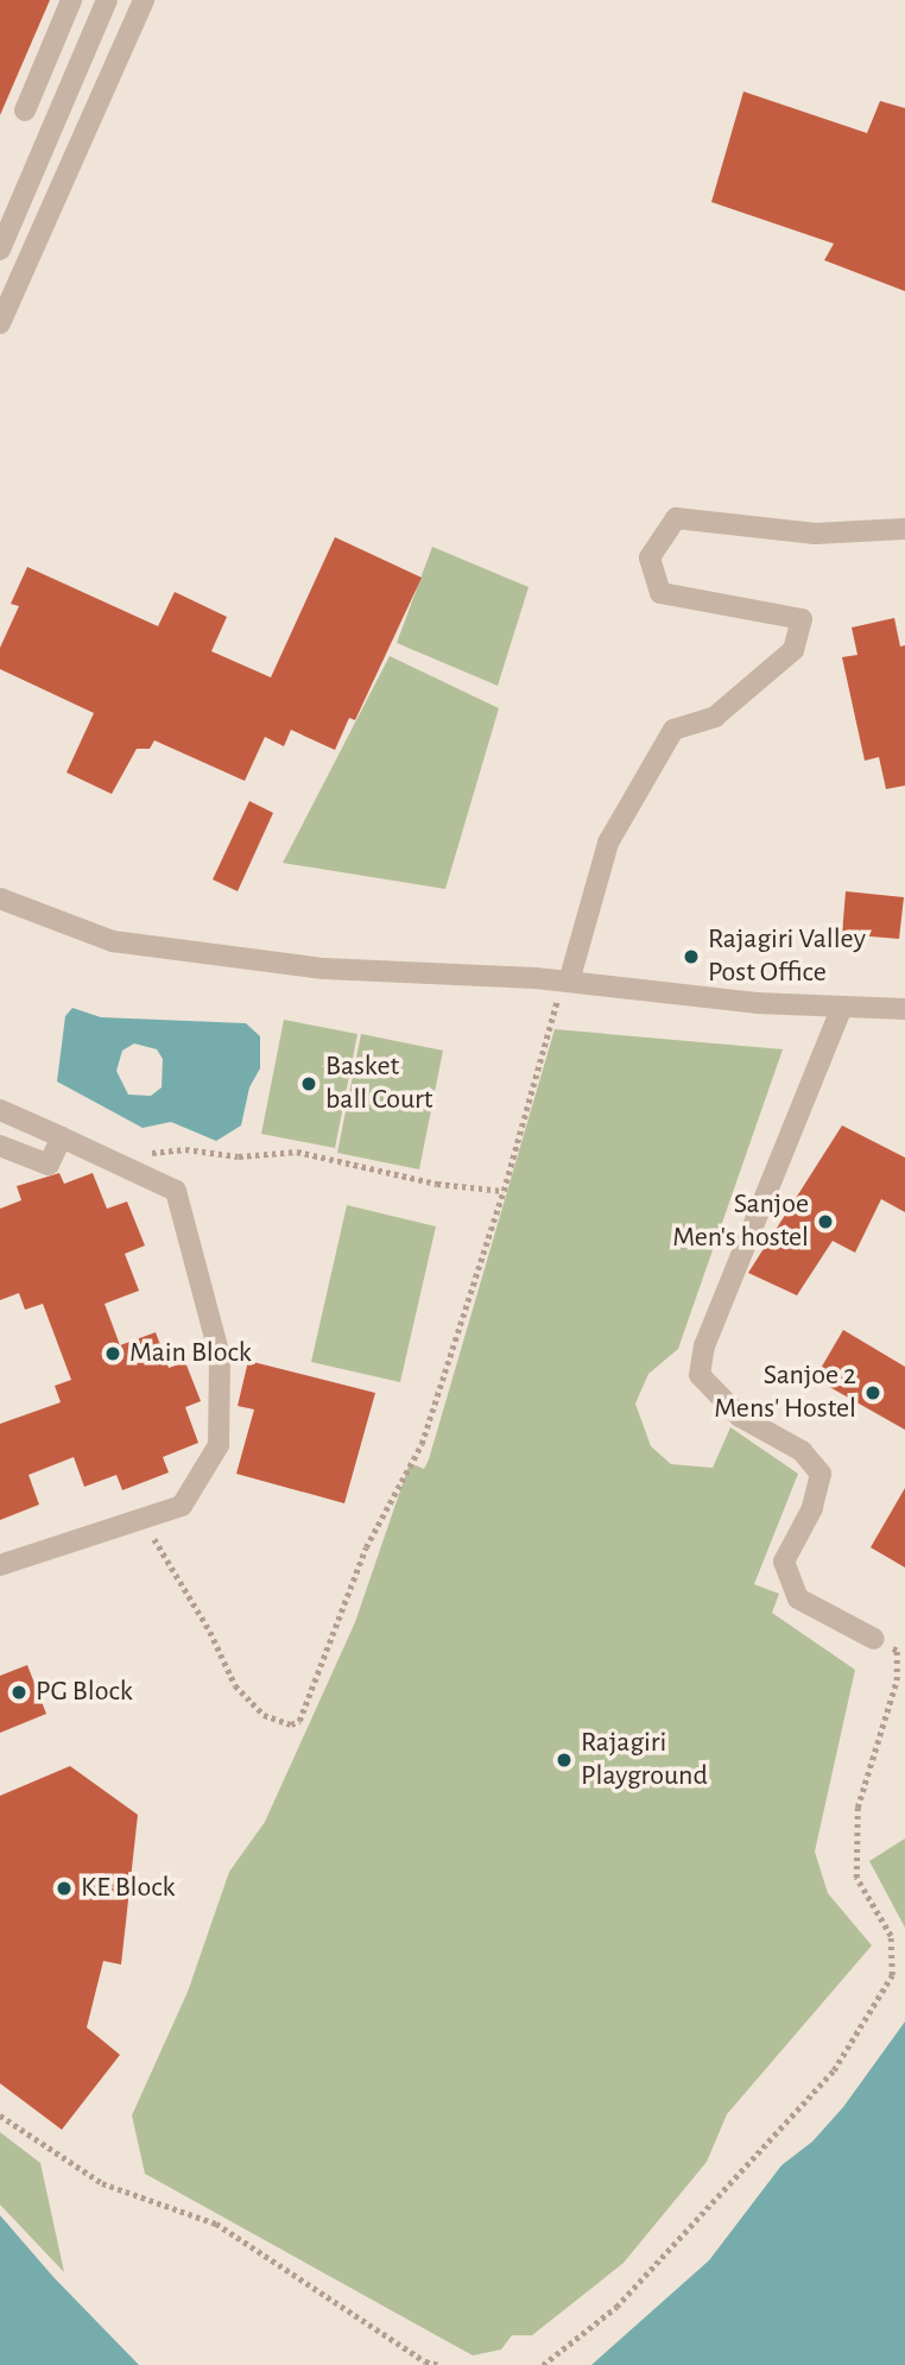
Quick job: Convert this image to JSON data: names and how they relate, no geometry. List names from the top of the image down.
{
  "places": [
    "Rajagiri Valley Post Office",
    "Basket ball Court",
    "Sanjoe Men's hostel",
    "Main Block",
    "Sanjoe 2 Mens' Hostel",
    "PG Block",
    "Rajagiri Playground",
    "KE Block"
  ]
}
